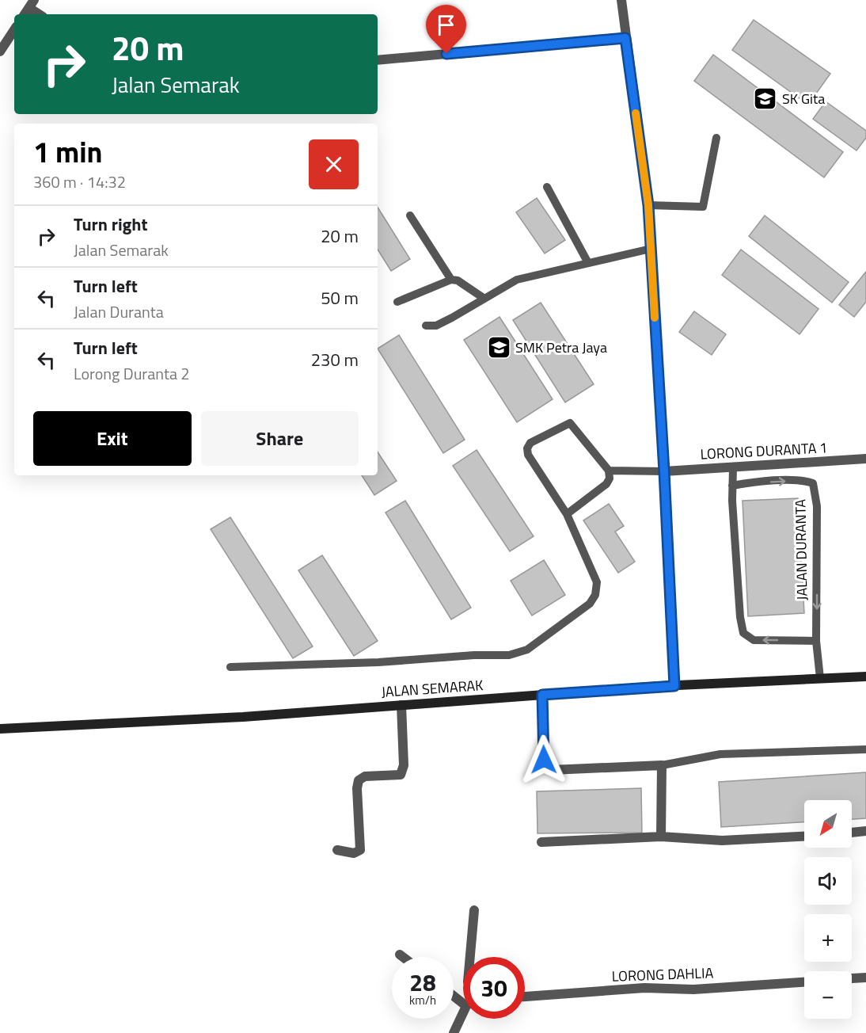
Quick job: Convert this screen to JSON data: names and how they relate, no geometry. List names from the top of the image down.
{
  "streets": {
    "main road": ["JALAN SEMARAK"],
    "street": ["LORONG DURANTA 1", "LORONG DAHLIA"],
    "lane": ["JALAN DURANTA"]
  },
  "crossings": [
    ["JALAN DURANTA", "JALAN SEMARAK"]
  ],
  "places": {
    "school or university": ["SK Gita", "SMK Petra Jaya"]
  },
  "north": "bottom left",
  "page": {
    "turn": ["20 m", "Jalan Semarak"],
    "heading": ["1 min", "360 m · 14:32"],
    "list": [
      {
        "name": "Turn right",
        "note": "Jalan Semarak",
        "value": "20 m"
      },
      {
        "name": "Turn left",
        "note": "Jalan Duranta",
        "value": "50 m"
      },
      {
        "name": "Turn left",
        "note": "Lorong Duranta 2",
        "value": "230 m"
      }
    ],
    "buttons": ["Exit", "Share"],
    "map_buttons": ["+", "−"],
    "speed": "28 km/h",
    "limit": "30"
  }
}
